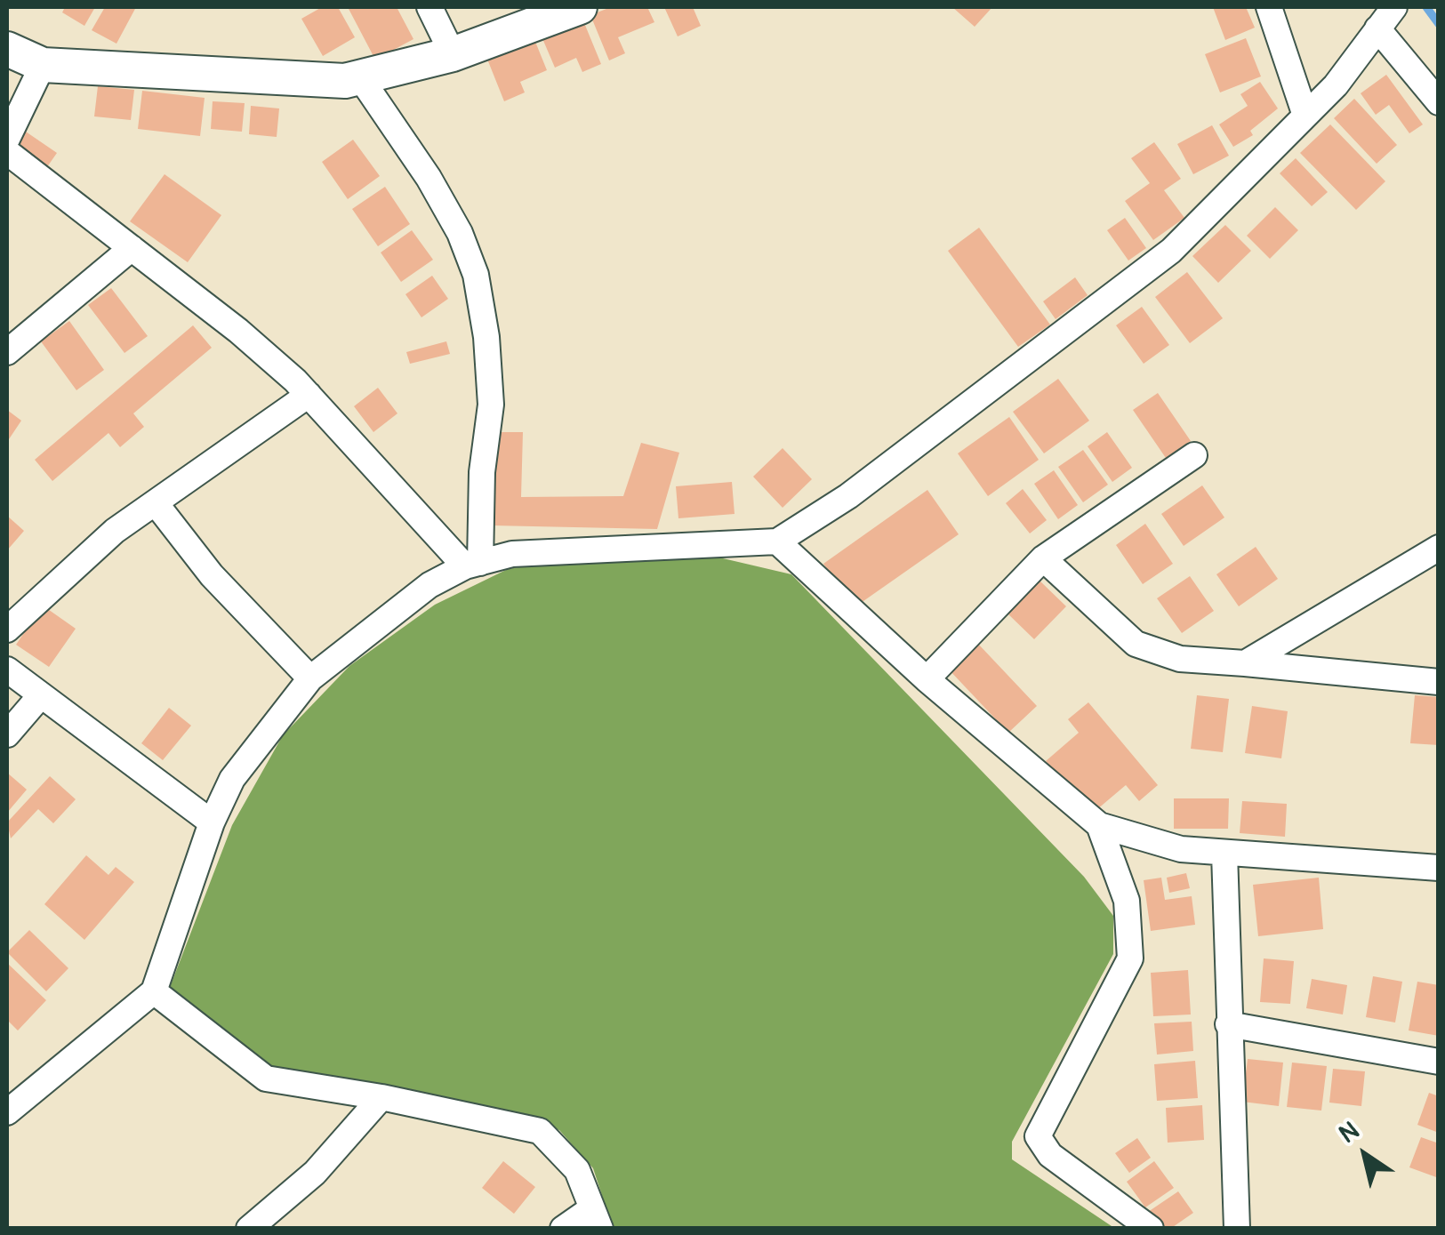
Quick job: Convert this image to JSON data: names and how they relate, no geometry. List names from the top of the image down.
{
  "north": "top left"
}
